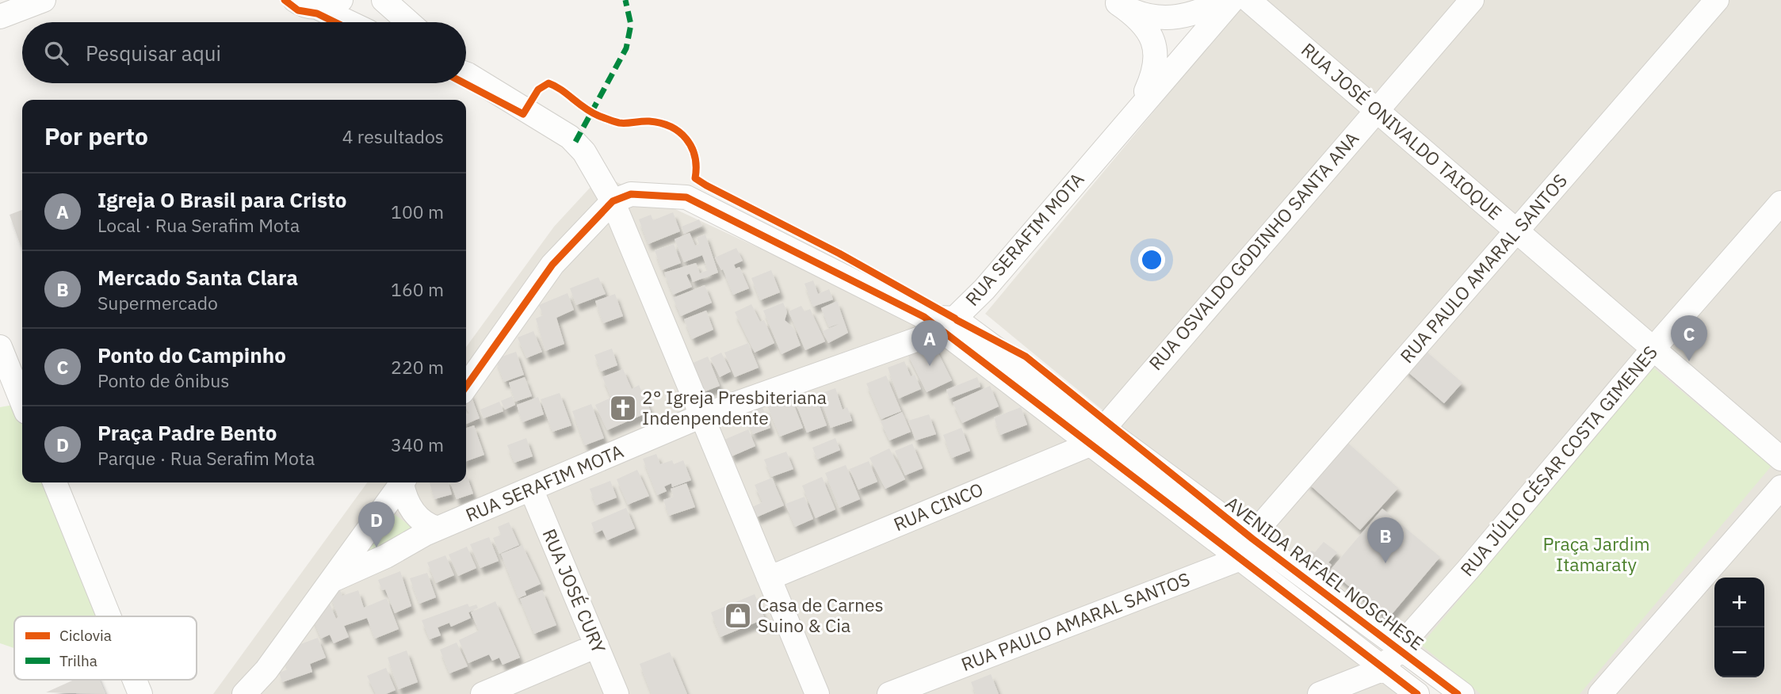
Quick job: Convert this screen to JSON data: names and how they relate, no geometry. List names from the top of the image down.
{
  "streets": {
    "street": [
      "RUA JOSÉ ONIVALDO TAIOQUE",
      "RUA SERAFIM MOTA",
      "RUA OSVALDO GODINHO SANTA ANA",
      "RUA PAULO AMARAL SANTOS",
      "RUA JÚLIO CÉSAR COSTA GIMENES",
      "RUA CINCO",
      "AVENIDA RAFAEL NOSCHESE",
      "RUA JOSÉ CURY"
    ]
  },
  "crossings": [
    ["RUA JOSÉ ONIVALDO TAIOQUE", "RUA OSVALDO GODINHO SANTA ANA"],
    ["RUA JOSÉ ONIVALDO TAIOQUE", "RUA PAULO AMARAL SANTOS"],
    ["RUA JOSÉ ONIVALDO TAIOQUE", "RUA JÚLIO CÉSAR COSTA GIMENES"],
    ["RUA SERAFIM MOTA", "AVENIDA RAFAEL NOSCHESE"],
    ["RUA SERAFIM MOTA", "RUA JOSÉ CURY"],
    ["RUA OSVALDO GODINHO SANTA ANA", "RUA CINCO"],
    ["RUA OSVALDO GODINHO SANTA ANA", "AVENIDA RAFAEL NOSCHESE"],
    ["RUA PAULO AMARAL SANTOS", "AVENIDA RAFAEL NOSCHESE"],
    ["RUA JÚLIO CÉSAR COSTA GIMENES", "AVENIDA RAFAEL NOSCHESE"],
    ["RUA CINCO", "AVENIDA RAFAEL NOSCHESE"]
  ],
  "parks": ["Praça Jardim Itamaraty"],
  "places": {
    "church": ["2° Igreja Presbiteriana Indenpendente"],
    "shop": ["Casa de Carnes Suino & Cia"]
  },
  "legend": ["Ciclovia", "Trilha"],
  "page": {
    "search": "Pesquisar aqui",
    "heading": ["Por perto", "4 resultados"],
    "list": [
      {
        "mark": "A",
        "name": "Igreja O Brasil para Cristo",
        "note": "Local · Rua Serafim Mota",
        "value": "100 m"
      },
      {
        "mark": "B",
        "name": "Mercado Santa Clara",
        "note": "Supermercado",
        "value": "160 m"
      },
      {
        "mark": "C",
        "name": "Ponto do Campinho",
        "note": "Ponto de ônibus",
        "value": "220 m"
      },
      {
        "mark": "D",
        "name": "Praça Padre Bento",
        "note": "Parque · Rua Serafim Mota",
        "value": "340 m"
      }
    ],
    "pins": [
      "C",
      "A",
      "D",
      "B"
    ],
    "map_buttons": ["+", "−"]
  }
}
